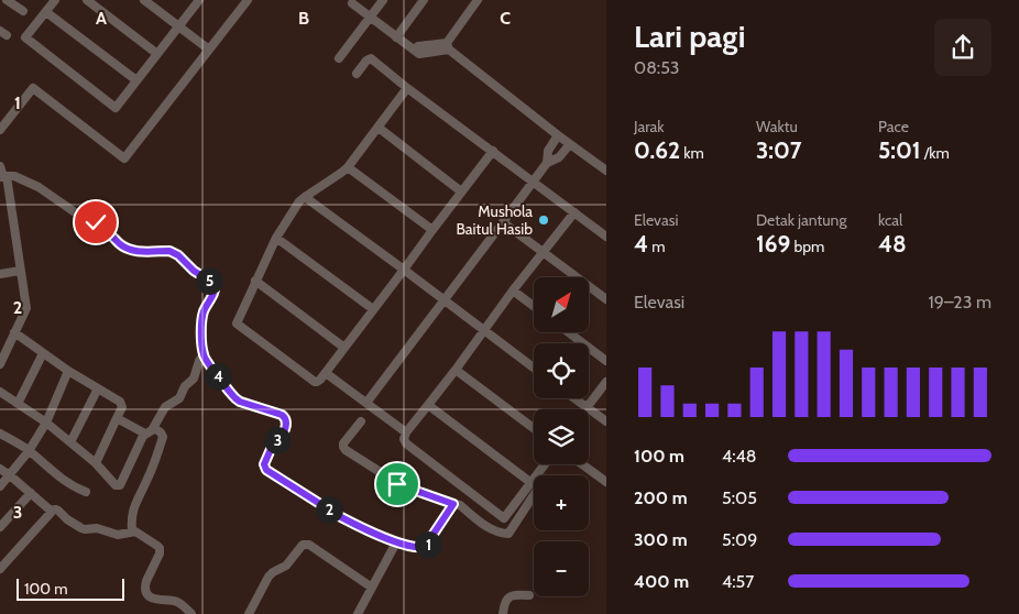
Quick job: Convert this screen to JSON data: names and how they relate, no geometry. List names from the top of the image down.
{
  "places": ["Mushola Baitul Hasib"],
  "scale_bar": "100 m",
  "north": "top right",
  "page": {
    "heading": ["Lari pagi", "08:53"],
    "stats": [
      ["Jarak", "0.62 km"],
      ["Waktu", "3:07"],
      ["Pace", "5:01 /km"],
      ["Elevasi", "4 m"],
      ["Detak jantung", "169 bpm"],
      ["kcal", "48"]
    ],
    "pins": [
      "5",
      "4",
      "3",
      "2",
      "1"
    ],
    "map_buttons": ["+", "−"],
    "chart": ["Elevasi", "19–23 m"],
    "list": [
      {
        "name": "100 m",
        "note": "4:48"
      },
      {
        "name": "200 m",
        "note": "5:05"
      },
      {
        "name": "300 m",
        "note": "5:09"
      },
      {
        "name": "400 m",
        "note": "4:57"
      }
    ],
    "scale": "100 m"
  },
  "grid": {
    "columns": ["A", "B", "C"],
    "rows": ["1", "2", "3"]
  }
}
